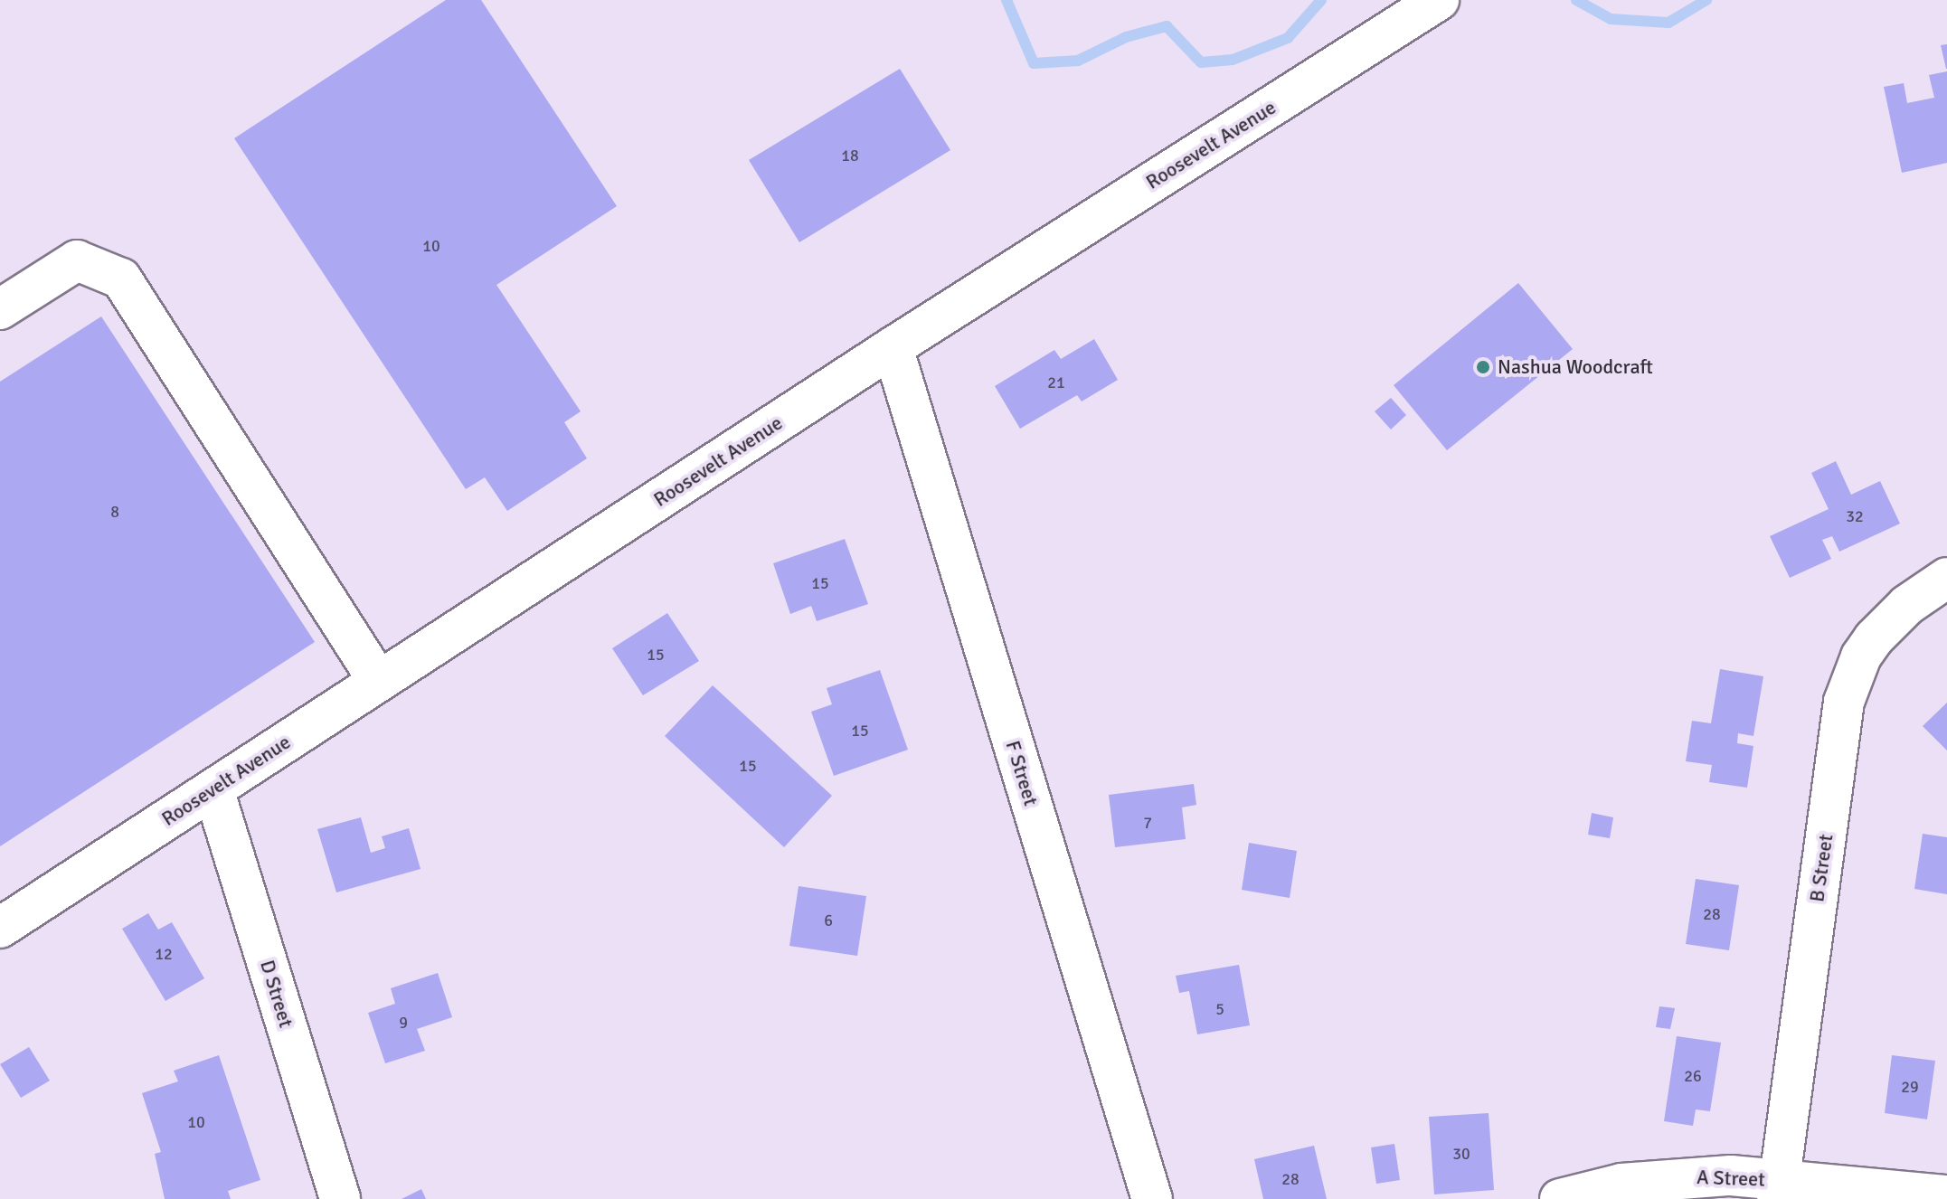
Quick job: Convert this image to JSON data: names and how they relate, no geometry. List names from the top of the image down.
{
  "streets": {
    "street": [
      "Roosevelt Avenue",
      "F Street",
      "B Street",
      "D Street",
      "A Street"
    ]
  },
  "crossings": [
    ["Roosevelt Avenue", "F Street"],
    ["Roosevelt Avenue", "D Street"],
    ["B Street", "A Street"]
  ],
  "places": ["Nashua Woodcraft"],
  "house_numbers": [
    "18",
    "10",
    "21",
    "8",
    "32",
    "15",
    "15",
    "15",
    "15",
    "7",
    "28",
    "6",
    "12",
    "5",
    "9",
    "26",
    "29",
    "10",
    "30",
    "28"
  ]
}
